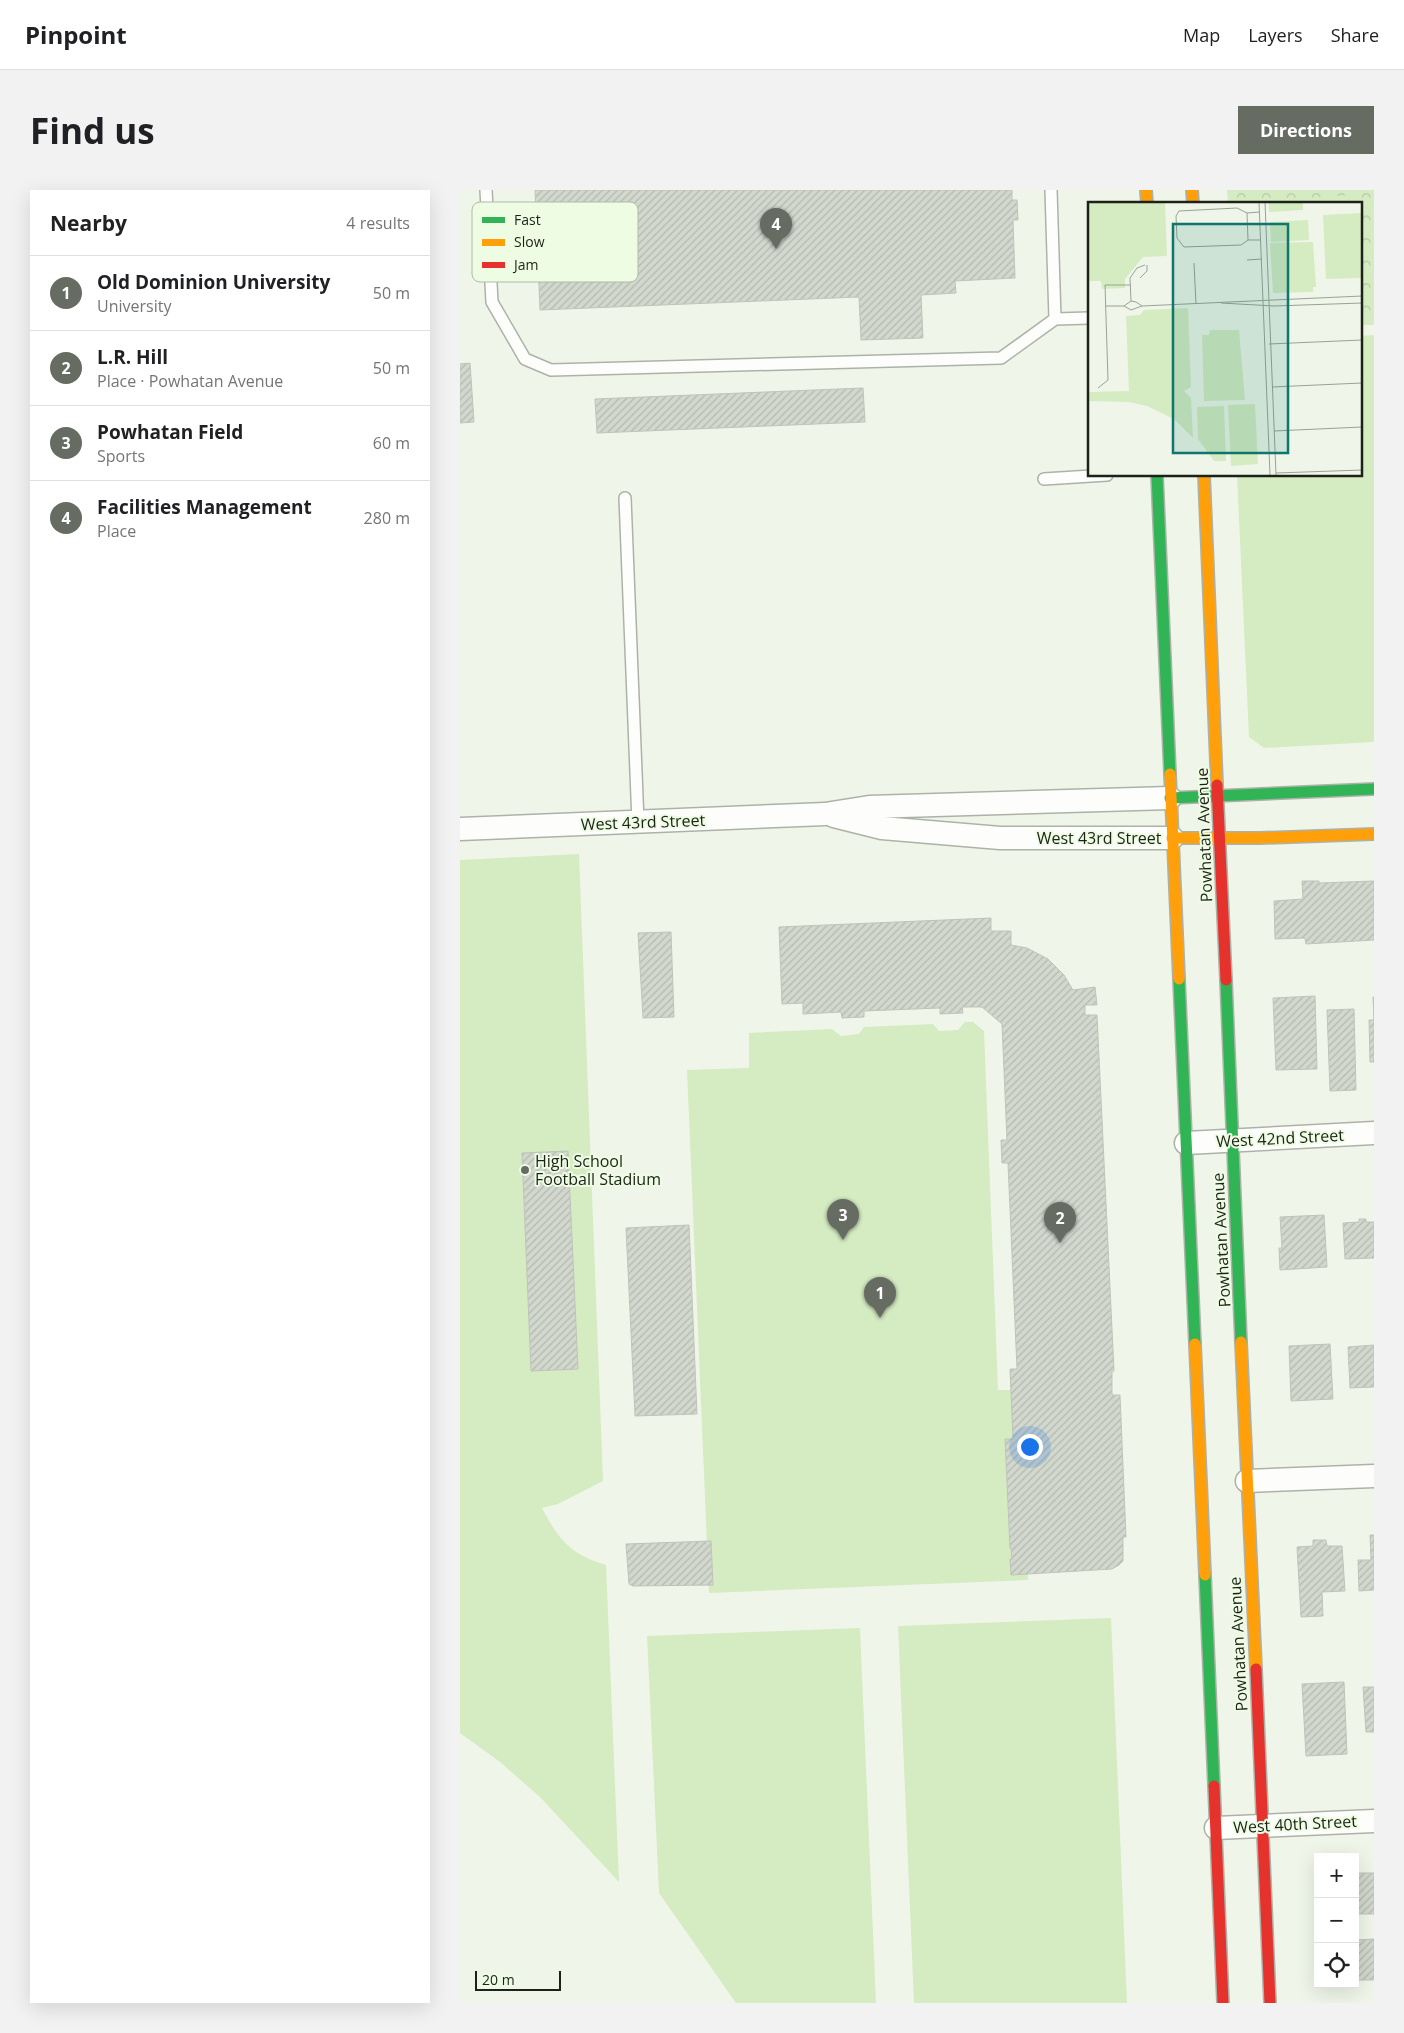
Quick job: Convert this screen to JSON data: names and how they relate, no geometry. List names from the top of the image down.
{
  "streets": {
    "street": [
      "West 43rd Street",
      "Powhatan Avenue",
      "West 42nd Street",
      "West 40th Street"
    ]
  },
  "crossings": [
    ["West 43rd Street", "Powhatan Avenue"],
    ["Powhatan Avenue", "West 42nd Street"],
    ["Powhatan Avenue", "West 40th Street"]
  ],
  "places": ["High School Football Stadium"],
  "legend": ["Fast", "Slow", "Jam"],
  "scale_bar": "20 m",
  "page": {
    "header": "Pinpoint",
    "nav": ["Map", "Layers", "Share"],
    "buttons": "Directions",
    "title": "Find us",
    "heading": ["Nearby", "4 results"],
    "pins": [
      "4",
      "3",
      "2",
      "1"
    ],
    "list": [
      {
        "mark": "1",
        "name": "Old Dominion University",
        "note": "University",
        "value": "50 m"
      },
      {
        "mark": "2",
        "name": "L.R. Hill",
        "note": "Place · Powhatan Avenue",
        "value": "50 m"
      },
      {
        "mark": "3",
        "name": "Powhatan Field",
        "note": "Sports",
        "value": "60 m"
      },
      {
        "mark": "4",
        "name": "Facilities Management",
        "note": "Place",
        "value": "280 m"
      }
    ],
    "map_buttons": ["+", "−"],
    "scale": "20 m"
  }
}
